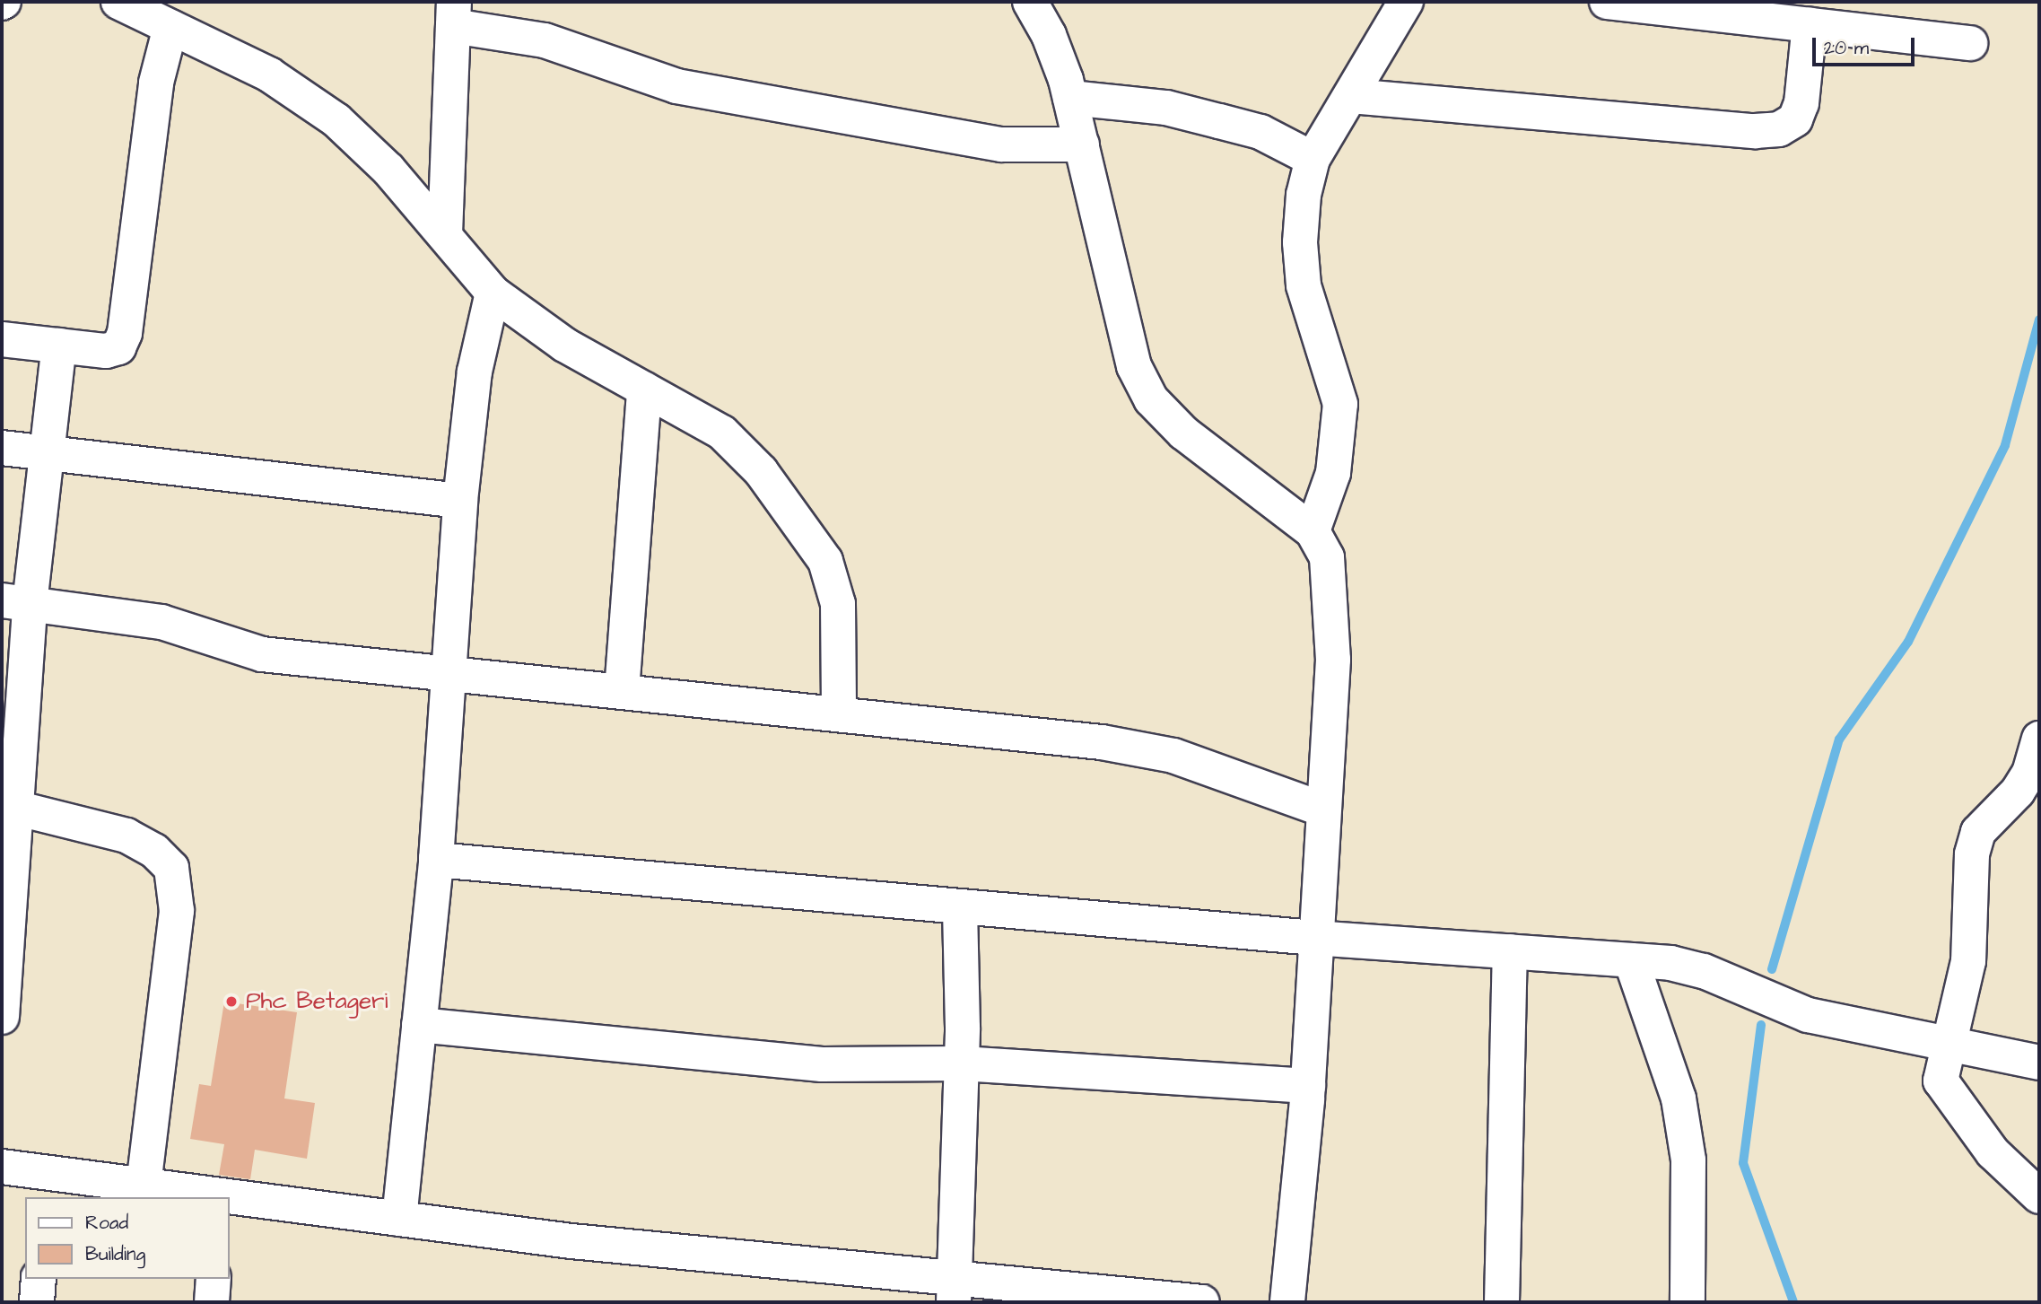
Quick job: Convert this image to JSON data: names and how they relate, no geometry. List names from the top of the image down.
{
  "places": ["Phc Betageri"],
  "legend": ["Road", "Building"],
  "scale_bar": "20 m"
}
